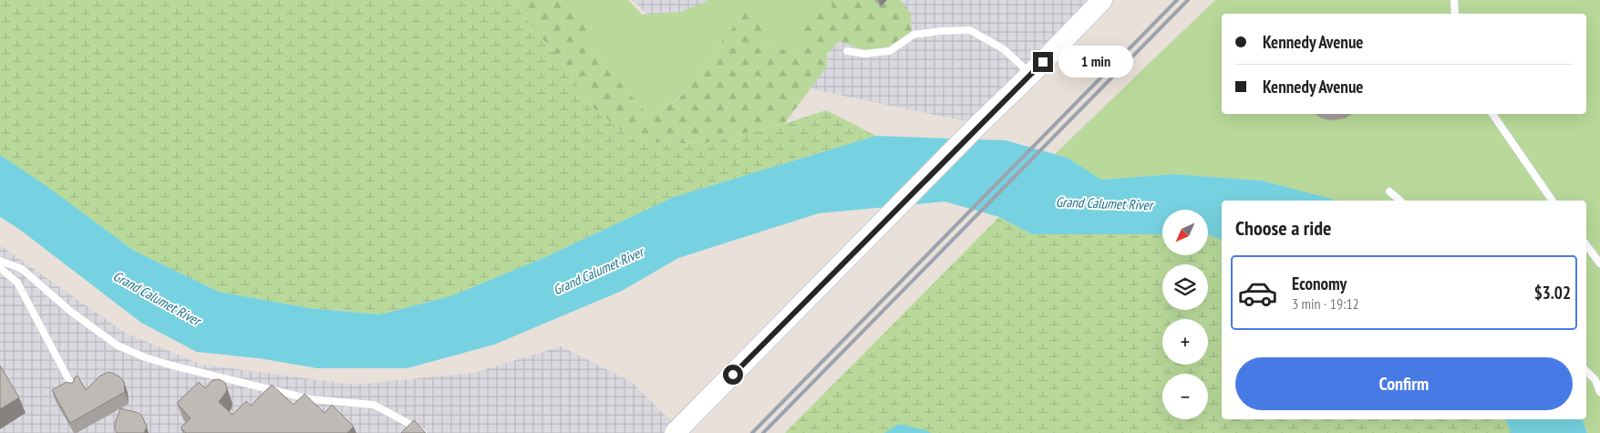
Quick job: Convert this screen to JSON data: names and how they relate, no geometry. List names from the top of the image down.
{
  "water": ["Grand Calumet River"],
  "north": "bottom left",
  "page": {
    "banner": ["Kennedy Avenue", "Kennedy Avenue"],
    "bubble": "1 min",
    "heading": "Choose a ride",
    "map_buttons": ["+", "−"],
    "list": [
      {
        "name": "Economy",
        "note": "3 min · 19:12",
        "value": "$3.02"
      }
    ],
    "buttons": "Confirm"
  }
}
